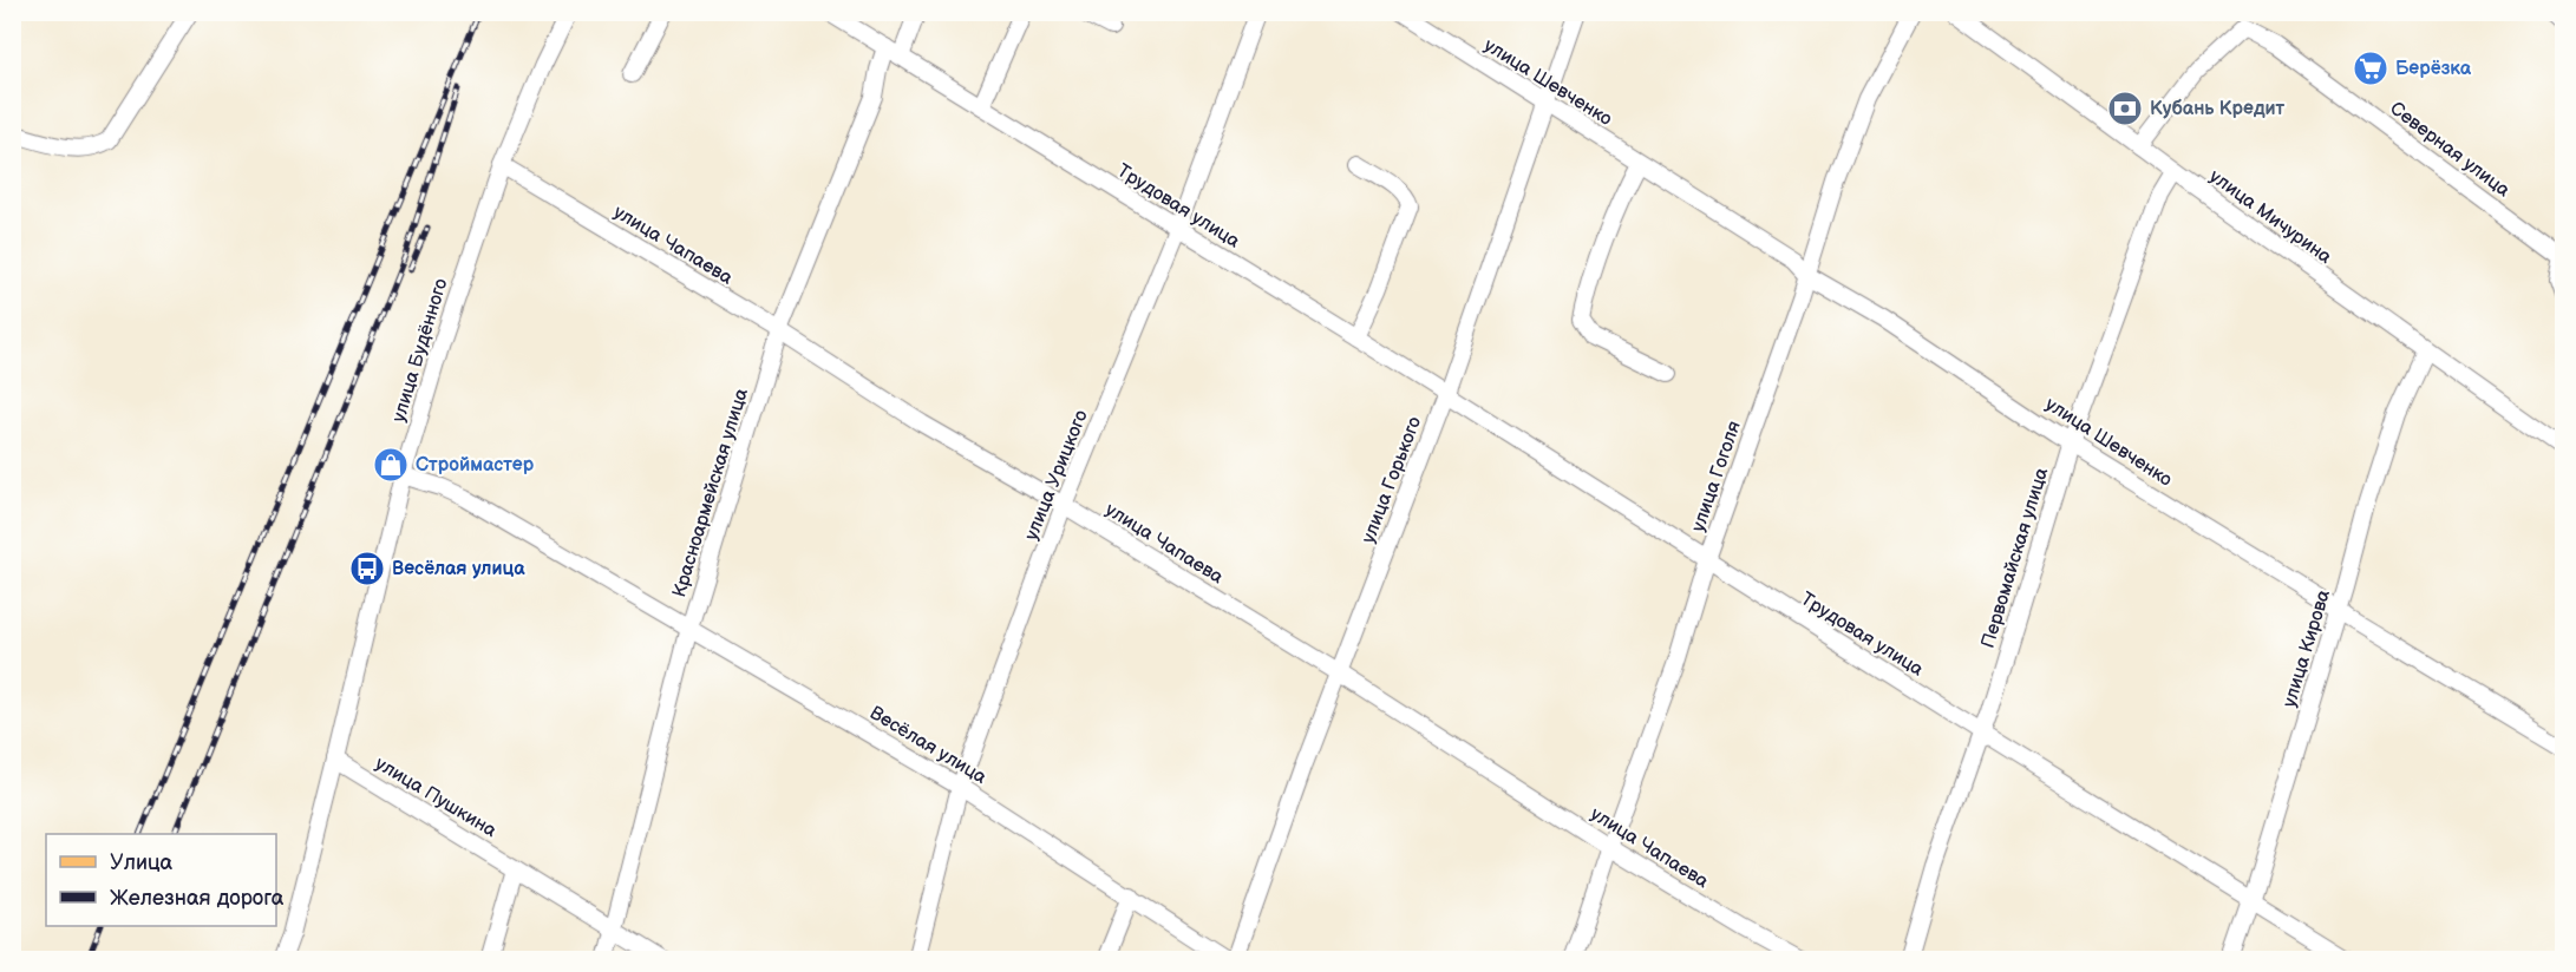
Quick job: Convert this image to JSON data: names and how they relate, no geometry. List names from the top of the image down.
{
  "streets": {
    "street": [
      "улица Шевченко",
      "Северная улица",
      "Трудовая улица",
      "улица Мичурина",
      "улица Чапаева",
      "улица Будённого",
      "улица Урицкого",
      "улица Гоголя",
      "улица Горького",
      "Красноармейская улица",
      "Первомайская улица",
      "улица Кирова",
      "Весёлая улица",
      "улица Пушкина"
    ]
  },
  "crossings": [
    ["улица Шевченко", "улица Гоголя"],
    ["улица Шевченко", "улица Горького"],
    ["улица Шевченко", "Первомайская улица"],
    ["улица Шевченко", "улица Кирова"],
    ["Северная улица", "улица Мичурина"],
    ["Трудовая улица", "улица Урицкого"],
    ["Трудовая улица", "улица Гоголя"],
    ["Трудовая улица", "улица Горького"],
    ["Трудовая улица", "Красноармейская улица"],
    ["Трудовая улица", "Первомайская улица"],
    ["Трудовая улица", "улица Кирова"],
    ["улица Мичурина", "Первомайская улица"],
    ["улица Мичурина", "улица Кирова"],
    ["улица Чапаева", "улица Будённого"],
    ["улица Чапаева", "улица Урицкого"],
    ["улица Чапаева", "улица Гоголя"],
    ["улица Чапаева", "улица Горького"],
    ["улица Чапаева", "Красноармейская улица"],
    ["улица Будённого", "Весёлая улица"],
    ["улица Будённого", "улица Пушкина"],
    ["улица Урицкого", "Весёлая улица"],
    ["Красноармейская улица", "Весёлая улица"],
    ["Красноармейская улица", "улица Пушкина"]
  ],
  "places": {
    "supermarket": ["Берёзка"],
    "bank": ["Кубань Кредит"],
    "shop": ["Строймастер"],
    "bus stop": ["Весёлая улица"]
  },
  "legend": ["Улица", "Железная дорога"]
}
